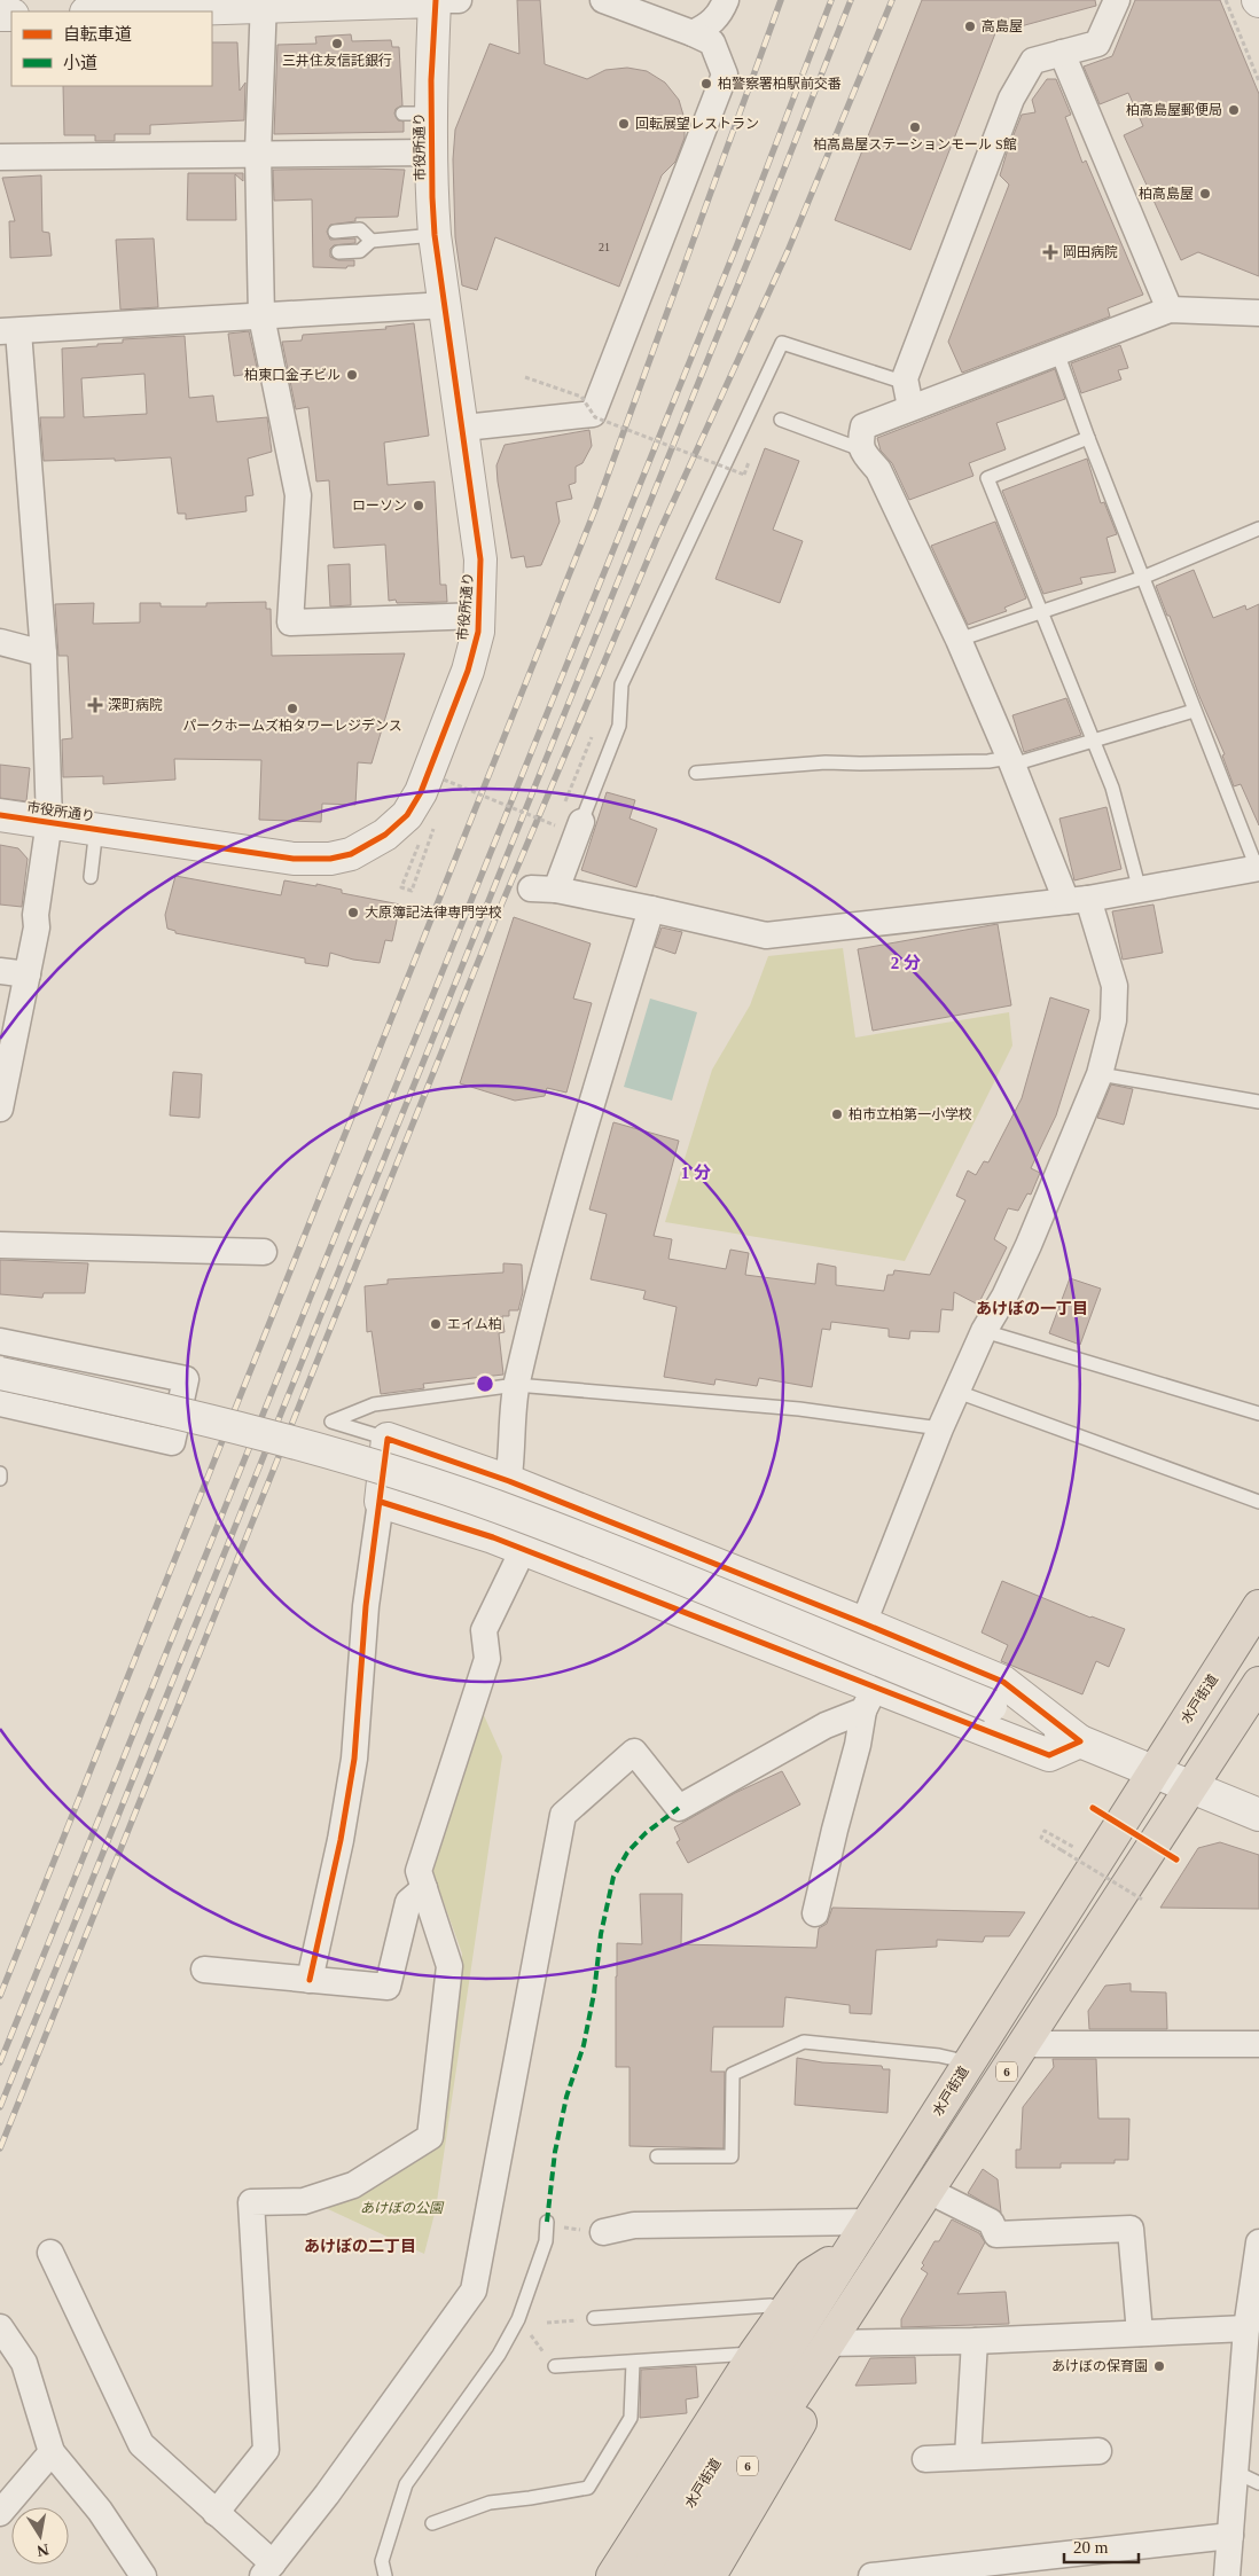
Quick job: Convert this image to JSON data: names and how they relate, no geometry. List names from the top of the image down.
{
  "streets": {
    "highway": ["水戸街道", "6"],
    "street": ["市役所通り"]
  },
  "districts": ["あけぼの一丁目", "あけぼの二丁目"],
  "parks": ["あけぼの公園"],
  "places": {
    "other": [
      "高島屋",
      "三井住友信託銀行",
      "柏警察署柏駅前交番",
      "柏高島屋郵便局",
      "回転展望レストラン",
      "柏高島屋ステーションモール S館",
      "柏高島屋",
      "柏東口金子ビル",
      "ローソン",
      "パークホームズ柏タワーレジデンス",
      "大原簿記法律専門学校",
      "柏市立柏第一小学校",
      "エイム柏",
      "あけぼの保育園"
    ],
    "health": ["岡田病院", "深町病院"]
  },
  "house_numbers": ["21"],
  "legend": ["自転車道", "小道"],
  "scale_bar": "20 m",
  "north": "bottom",
  "rings": ["2 分", "1 分"]
}
